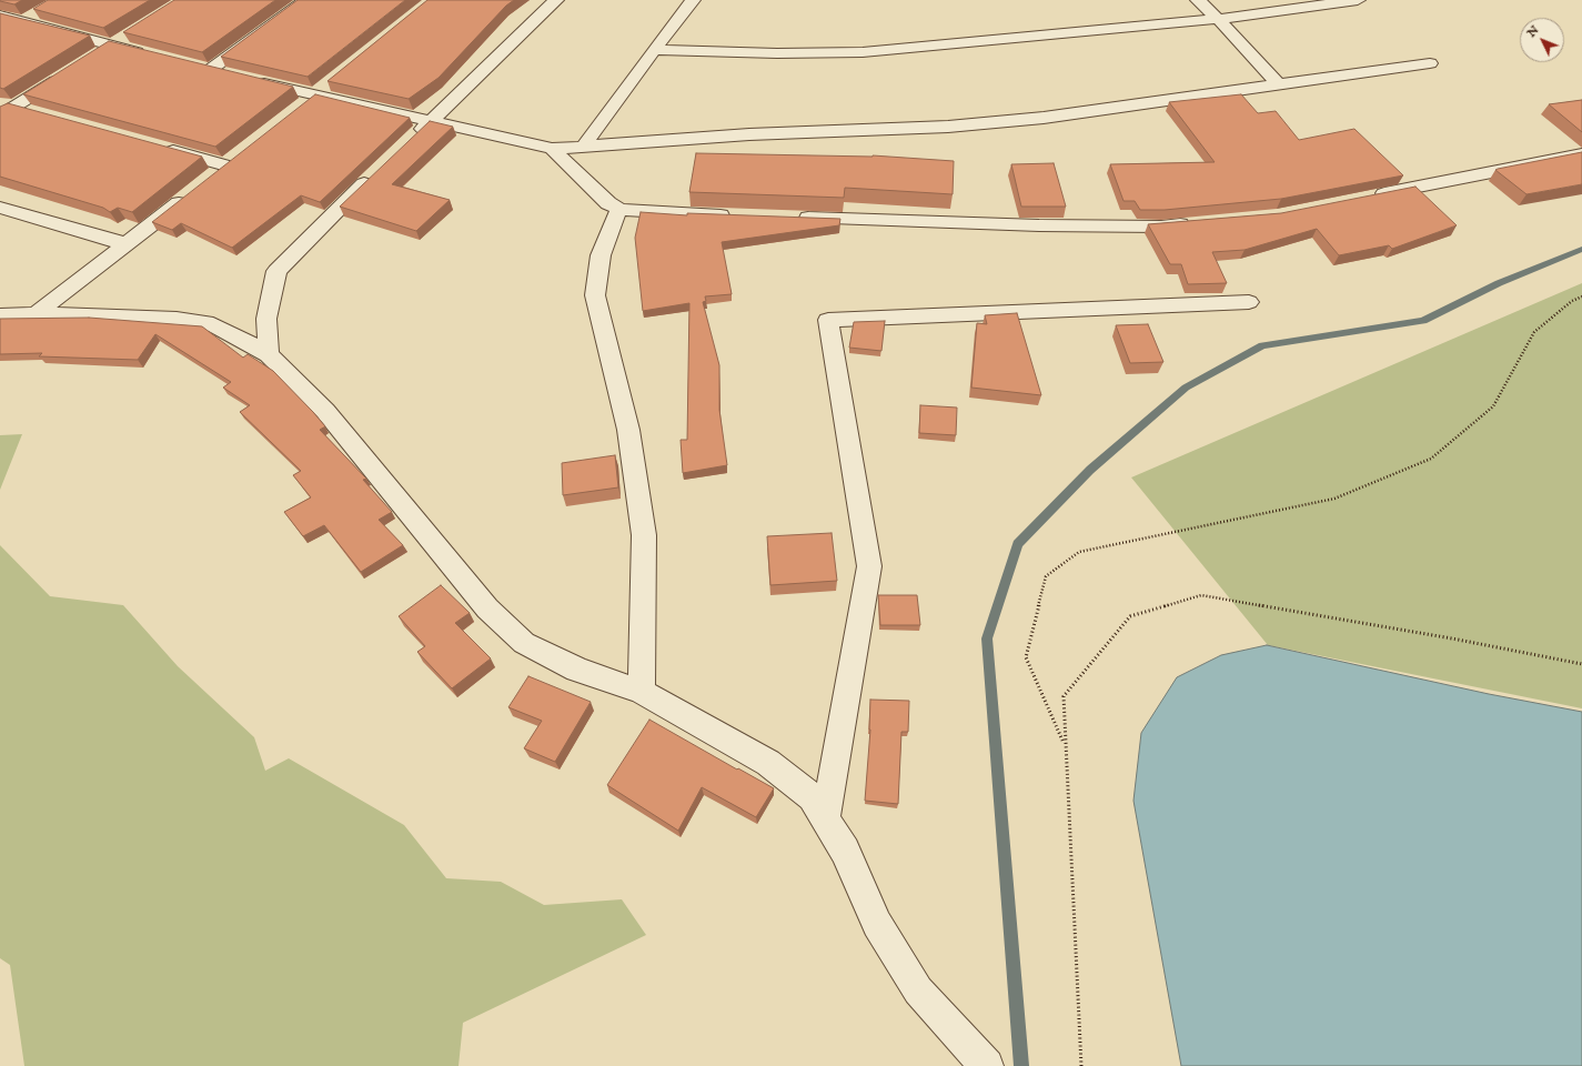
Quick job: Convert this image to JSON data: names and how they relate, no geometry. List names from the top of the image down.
{
  "north": "top left"
}
